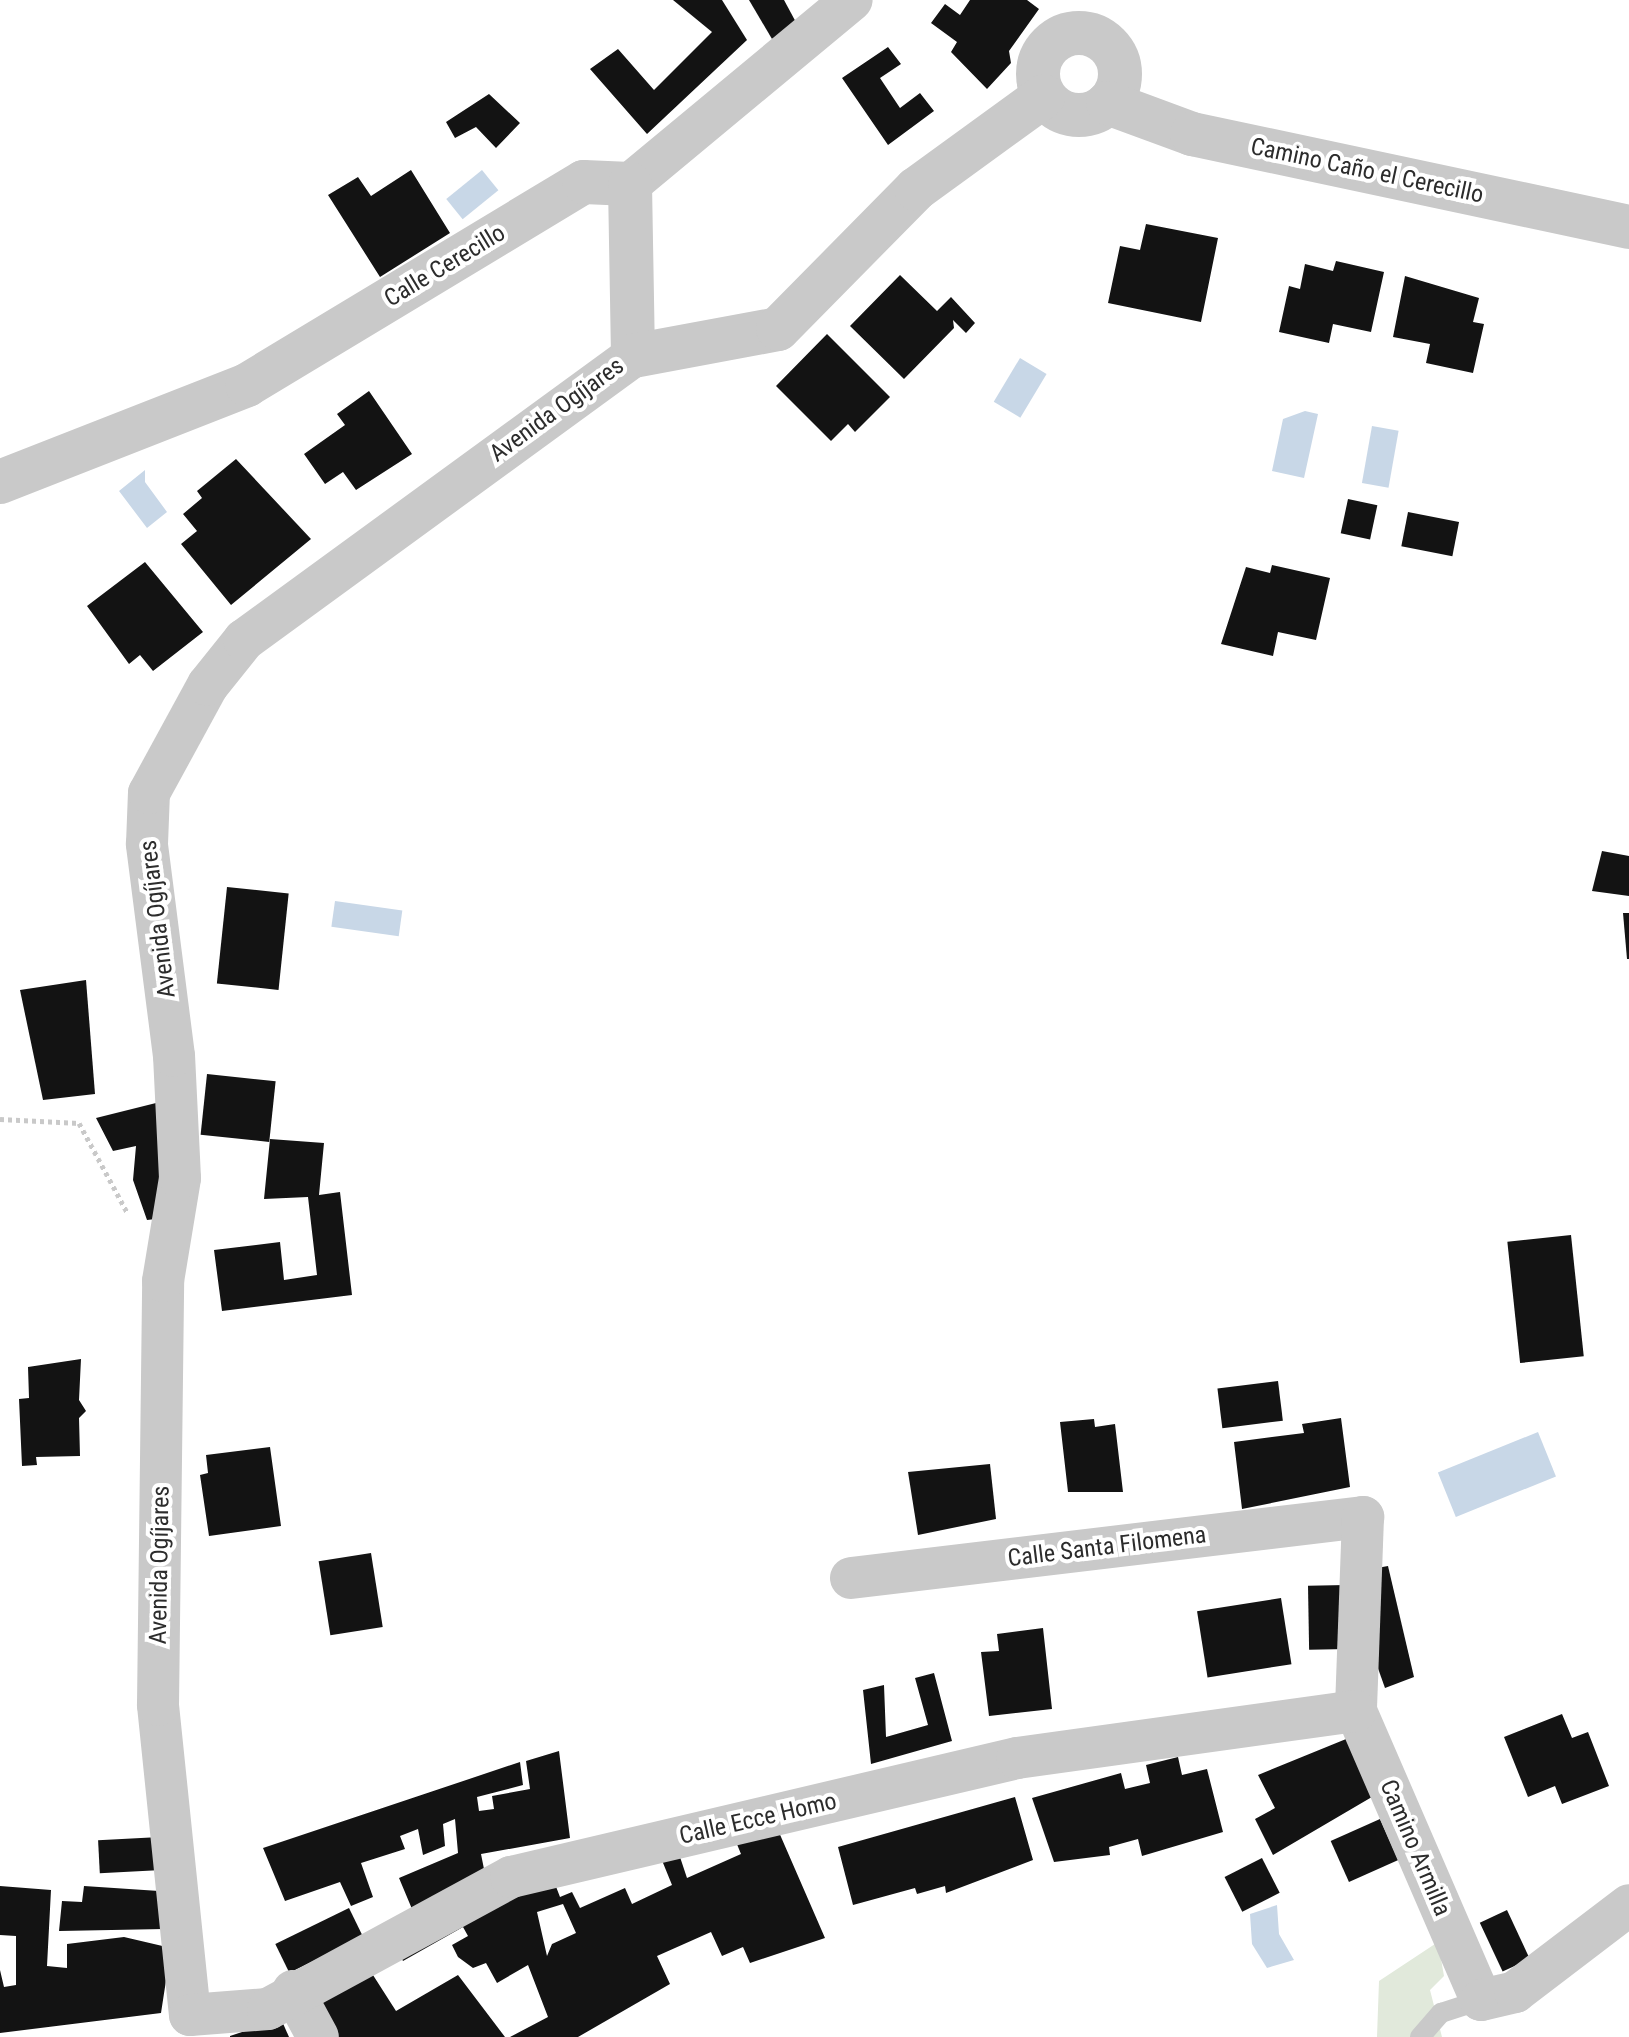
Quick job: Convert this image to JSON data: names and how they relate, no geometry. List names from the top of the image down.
{
  "streets": {
    "street": [
      "Camino Caño el Cerecillo",
      "Calle Cerecillo",
      "Avenida Ogíjares",
      "Calle Santa Filomena",
      "Calle Ecce Homo",
      "Camino Armilla"
    ]
  },
  "crossings": [
    ["Camino Caño el Cerecillo", "Avenida Ogíjares"],
    ["Avenida Ogíjares", "Calle Ecce Homo"],
    ["Calle Santa Filomena", "Camino Armilla"],
    ["Calle Ecce Homo", "Camino Armilla"]
  ]
}
